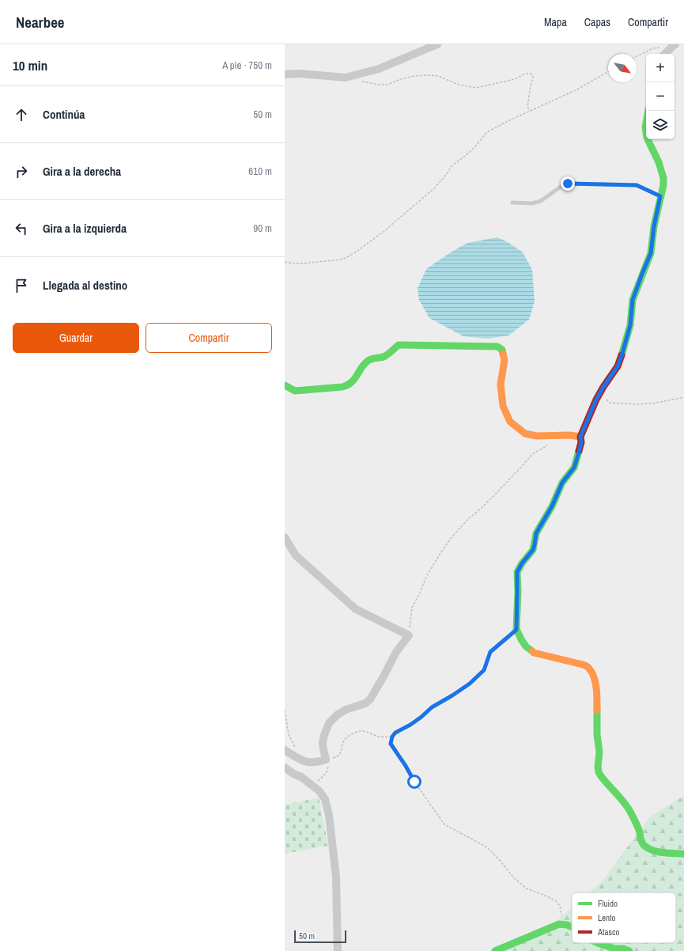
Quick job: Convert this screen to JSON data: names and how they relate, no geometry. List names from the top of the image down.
{
  "legend": ["Fluido", "Lento", "Atasco"],
  "scale_bar": "50 m",
  "north": "bottom right",
  "page": {
    "header": "Nearbee",
    "nav": ["Mapa", "Capas", "Compartir"],
    "heading": ["10 min", "A pie · 750 m"],
    "map_buttons": ["+", "−"],
    "list": [
      ["Continúa", "50 m"],
      ["Gira a la derecha", "610 m"],
      ["Gira a la izquierda", "90 m"],
      "Llegada al destino"
    ],
    "buttons": ["Guardar", "Compartir"],
    "scale": "50 m"
  }
}
